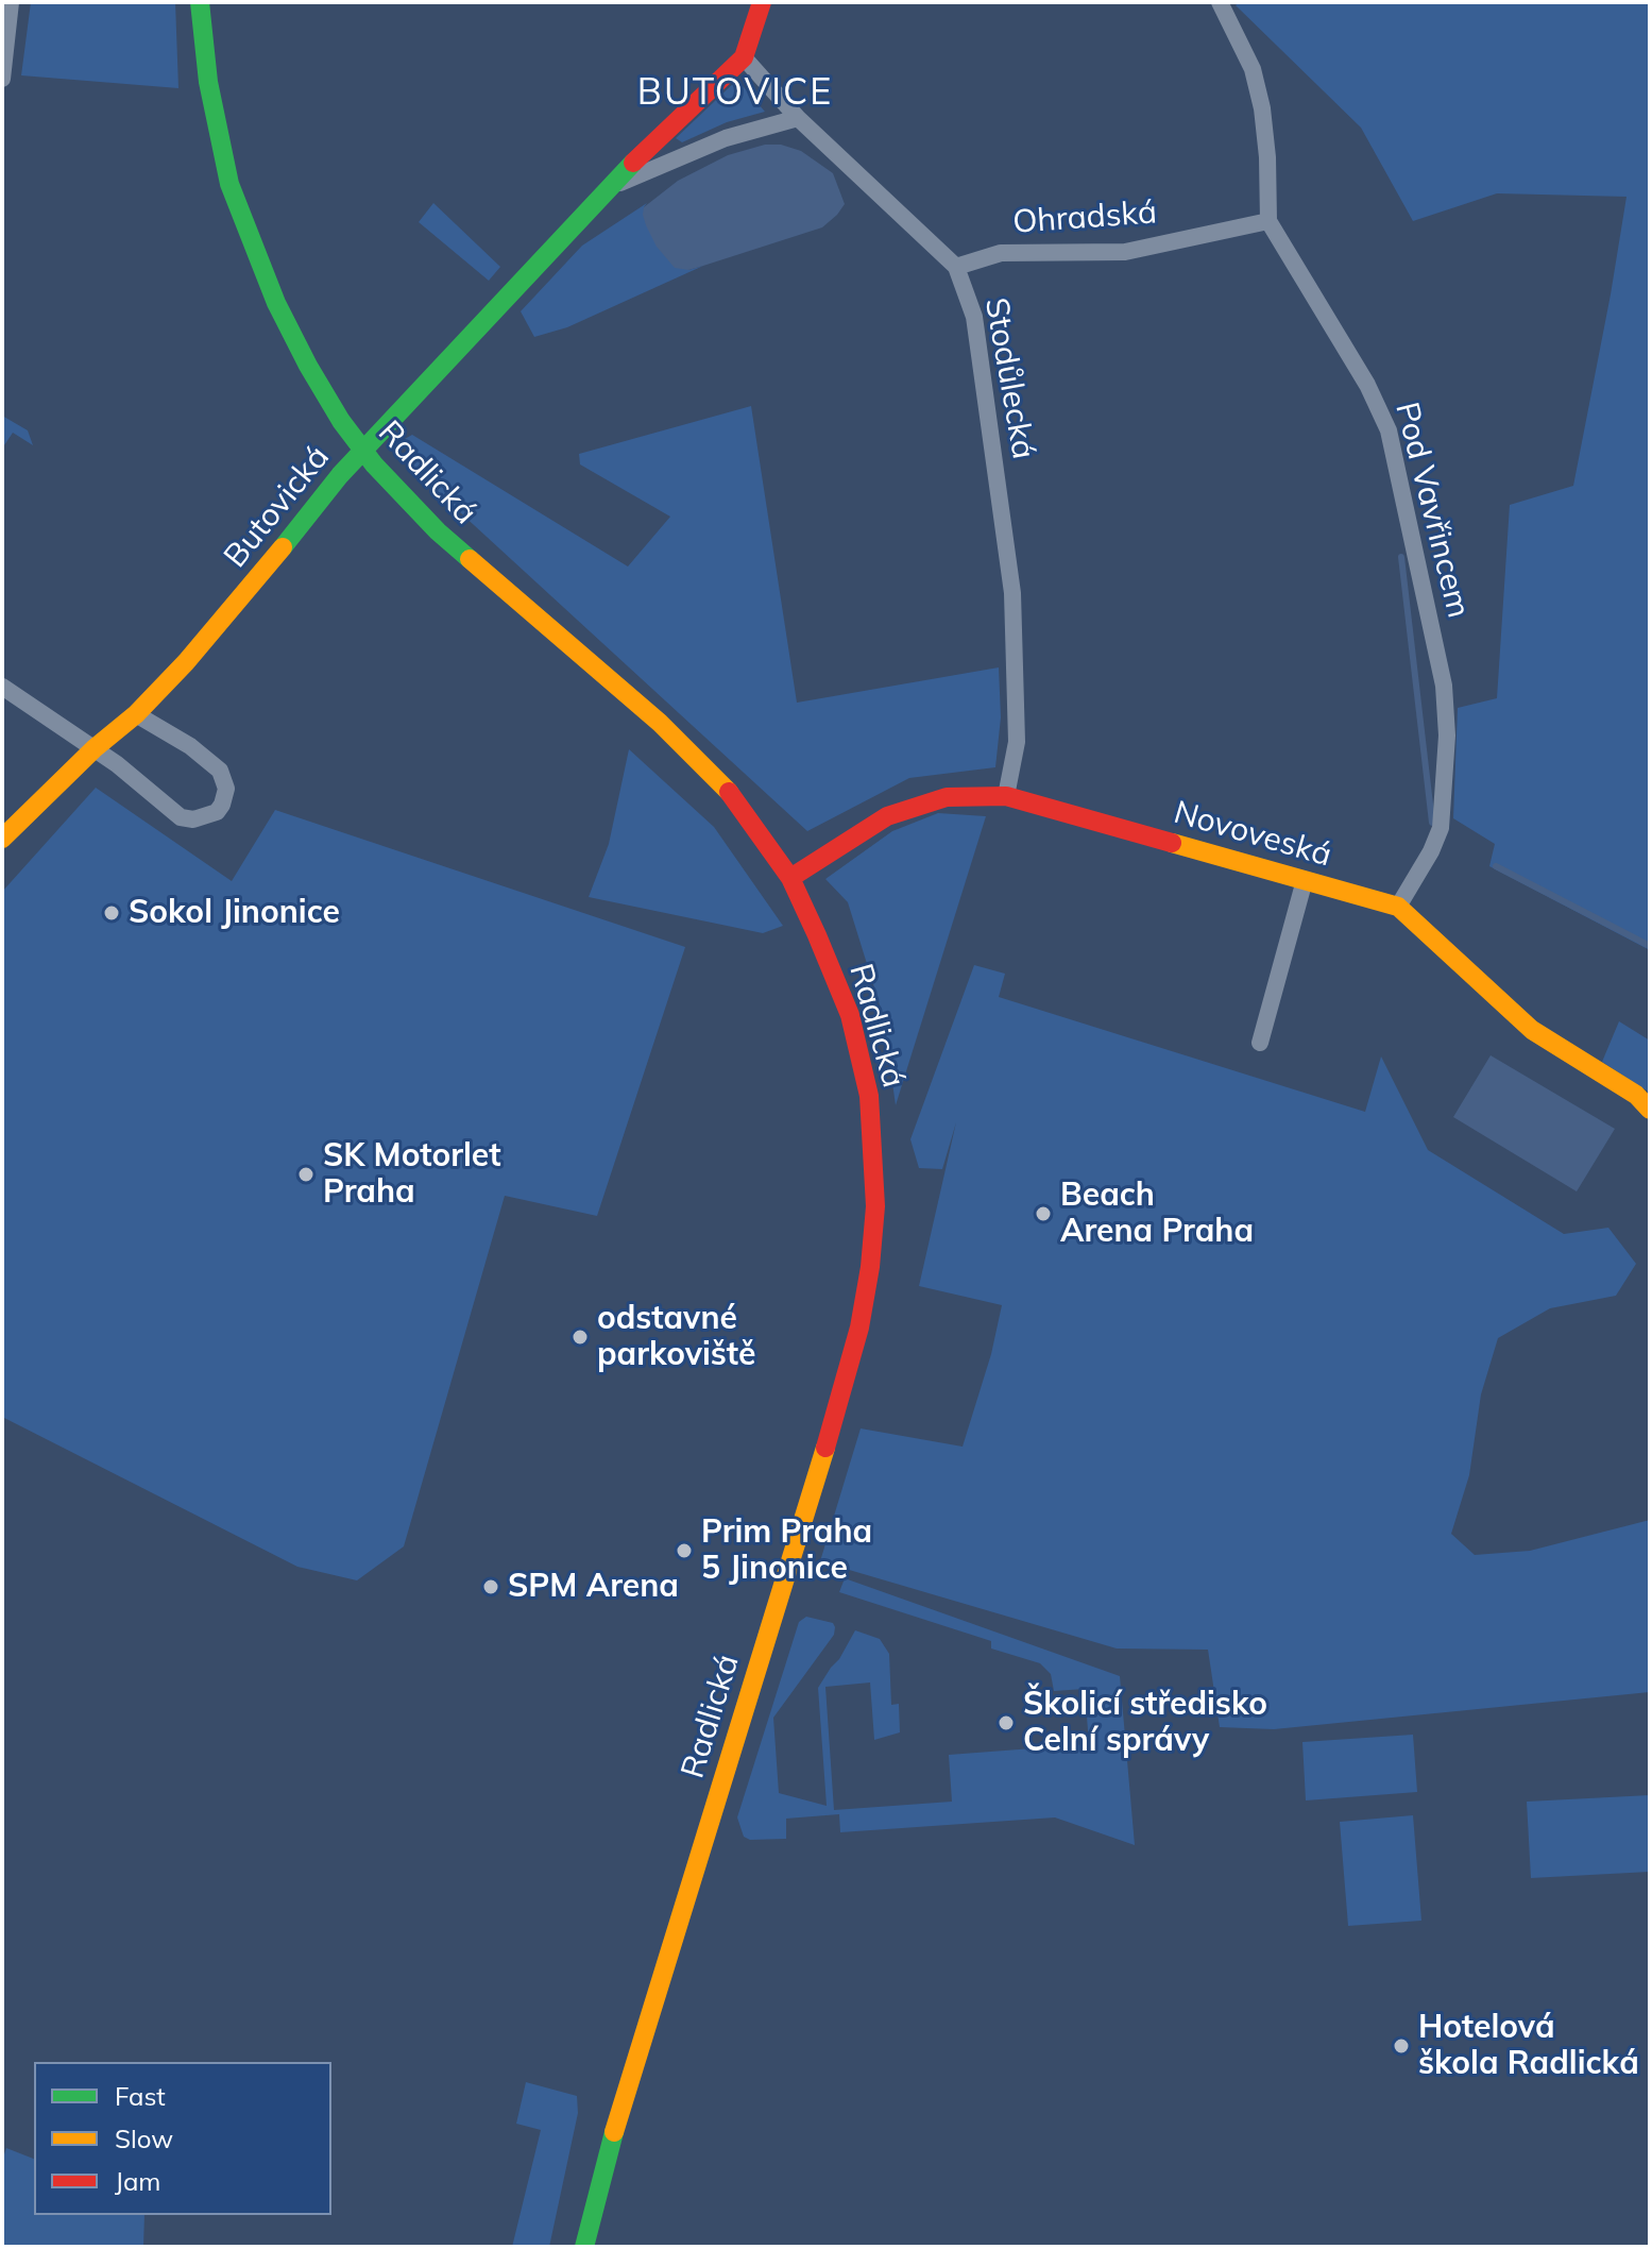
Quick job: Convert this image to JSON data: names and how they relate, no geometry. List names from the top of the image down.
{
  "streets": {
    "main road": ["Radlická", "Butovická", "Novoveská"],
    "street": ["Ohradská", "Stodůlecká", "Pod Vavřincem"]
  },
  "crossings": [
    ["Ohradská", "Stodůlecká"],
    ["Ohradská", "Pod Vavřincem"],
    ["Stodůlecká", "Butovická"],
    ["Stodůlecká", "Novoveská"],
    ["Radlická", "Butovická"],
    ["Radlická", "Novoveská"],
    ["Pod Vavřincem", "Novoveská"]
  ],
  "districts": ["BUTOVICE"],
  "places": [
    "Sokol Jinonice",
    "SK Motorlet Praha",
    "Beach Arena Praha",
    "odstavné parkoviště",
    "Prim Praha 5 Jinonice",
    "SPM Arena",
    "Školicí středisko Celní správy",
    "Hotelová škola Radlická"
  ],
  "legend": ["Fast", "Slow", "Jam"]
}
